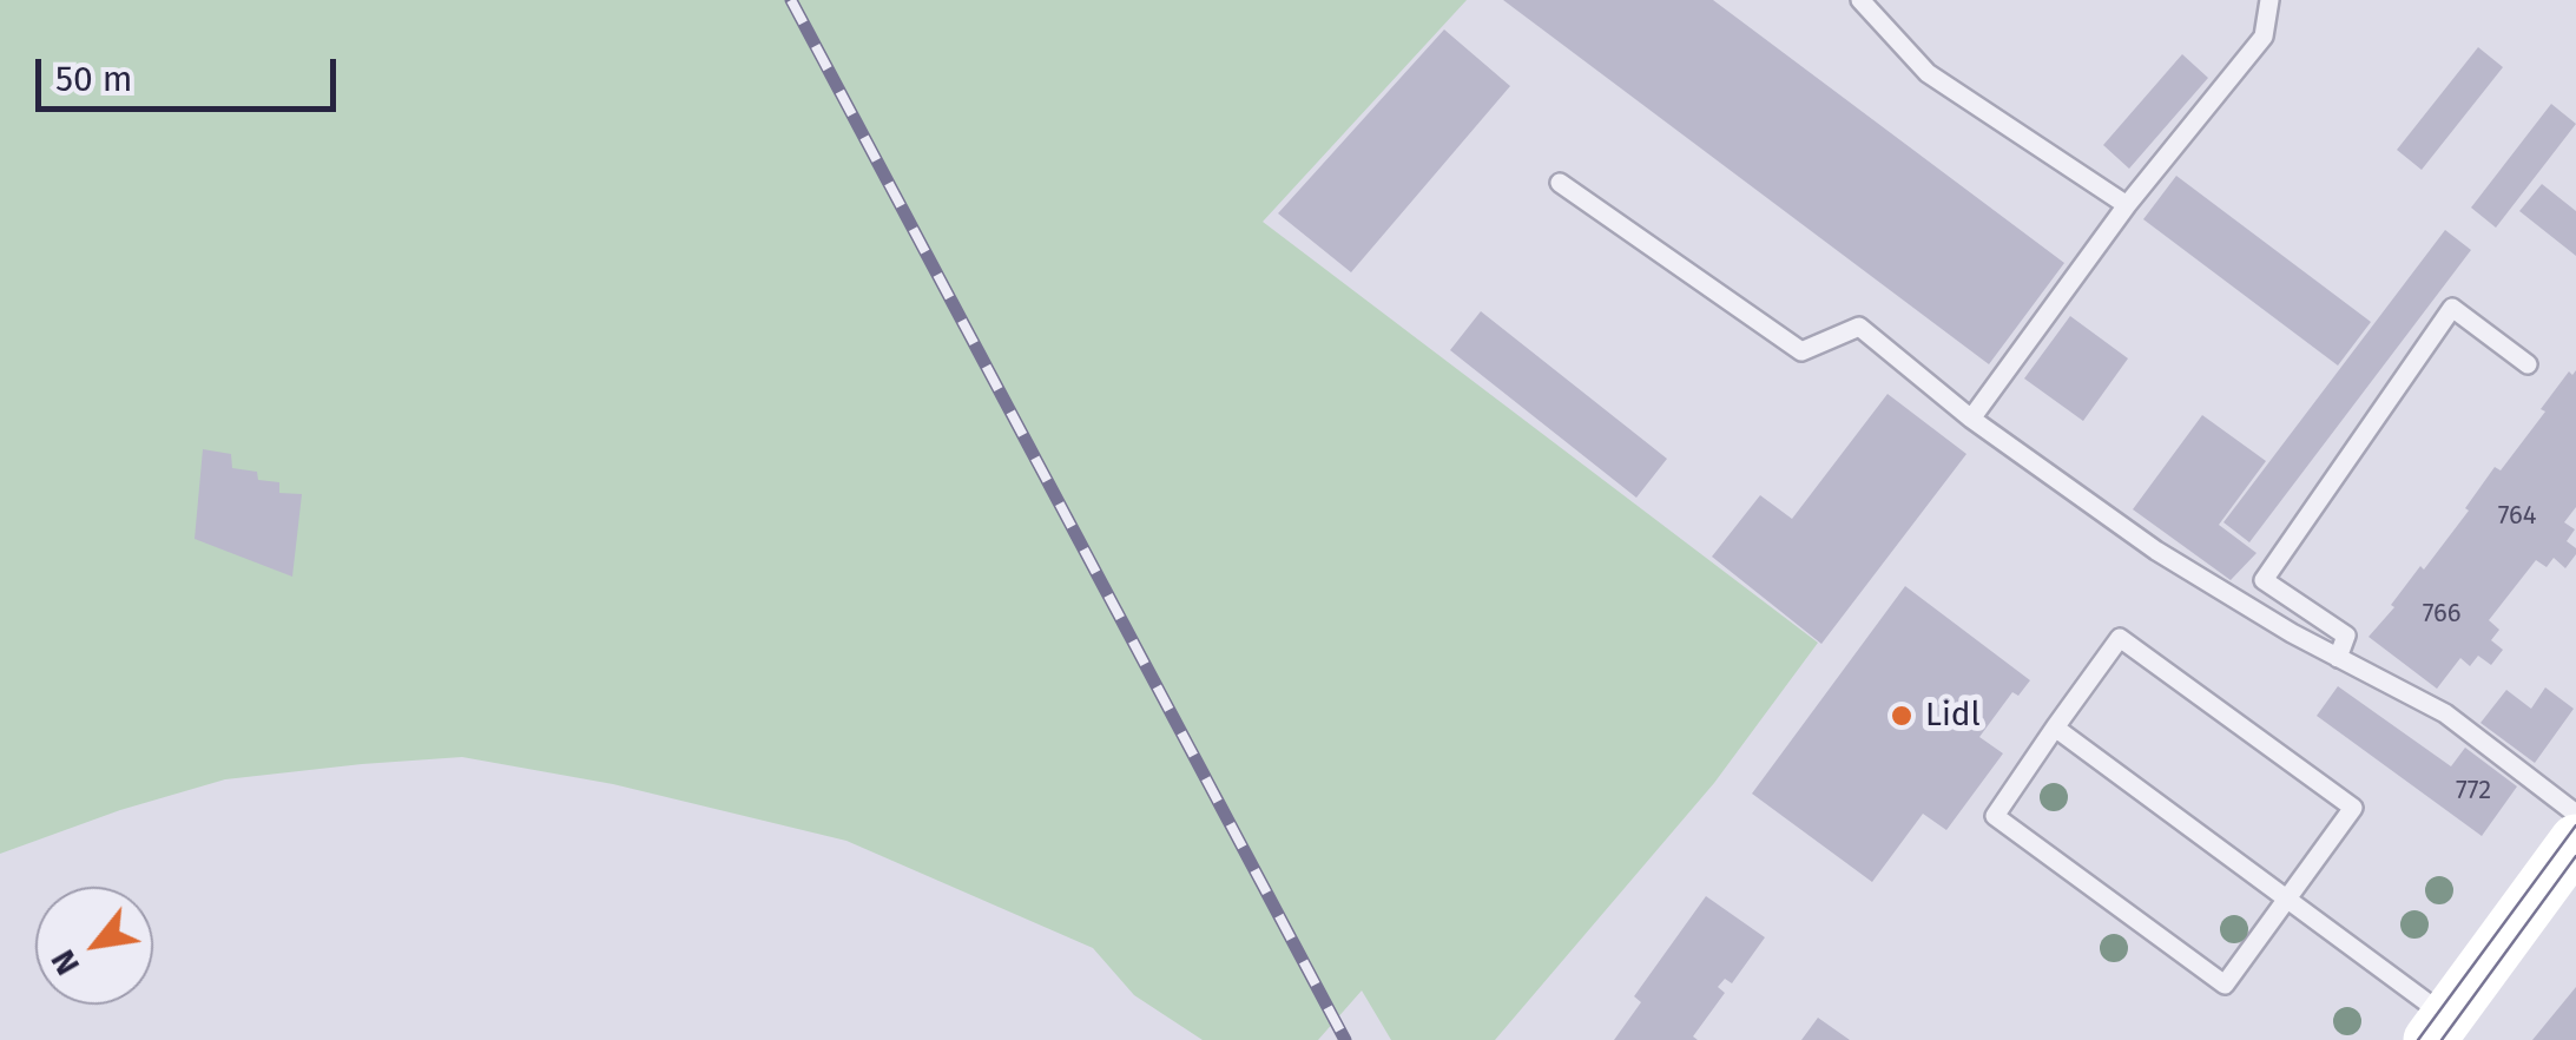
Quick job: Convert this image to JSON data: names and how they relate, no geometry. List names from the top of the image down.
{
  "places": ["Lidl"],
  "house_numbers": ["764", "766", "772"],
  "scale_bar": "50 m",
  "north": "bottom left"
}
